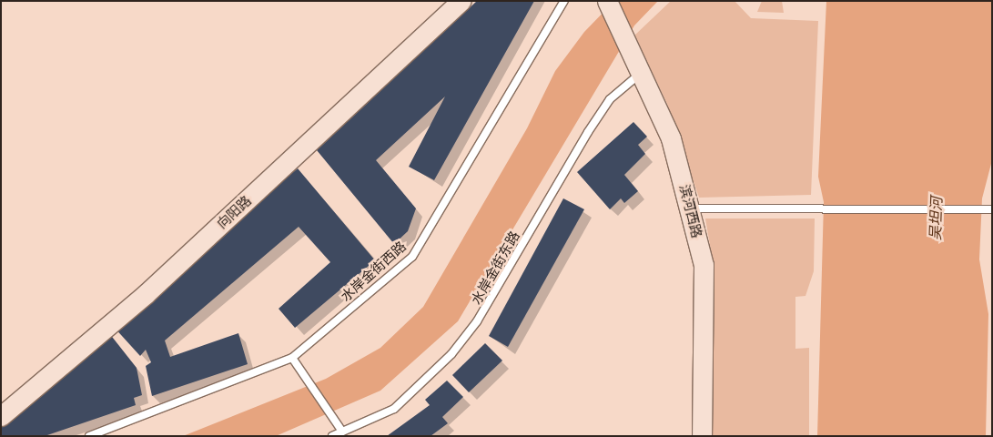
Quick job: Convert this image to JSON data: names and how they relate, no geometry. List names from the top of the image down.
{
  "streets": {
    "street": ["滨河西路", "向阳路"],
    "lane": ["水岸金街东路", "水岸金街西路"]
  },
  "crossings": [
    ["滨河西路", "水岸金街东路"]
  ],
  "water": ["吴坦河"]
}
